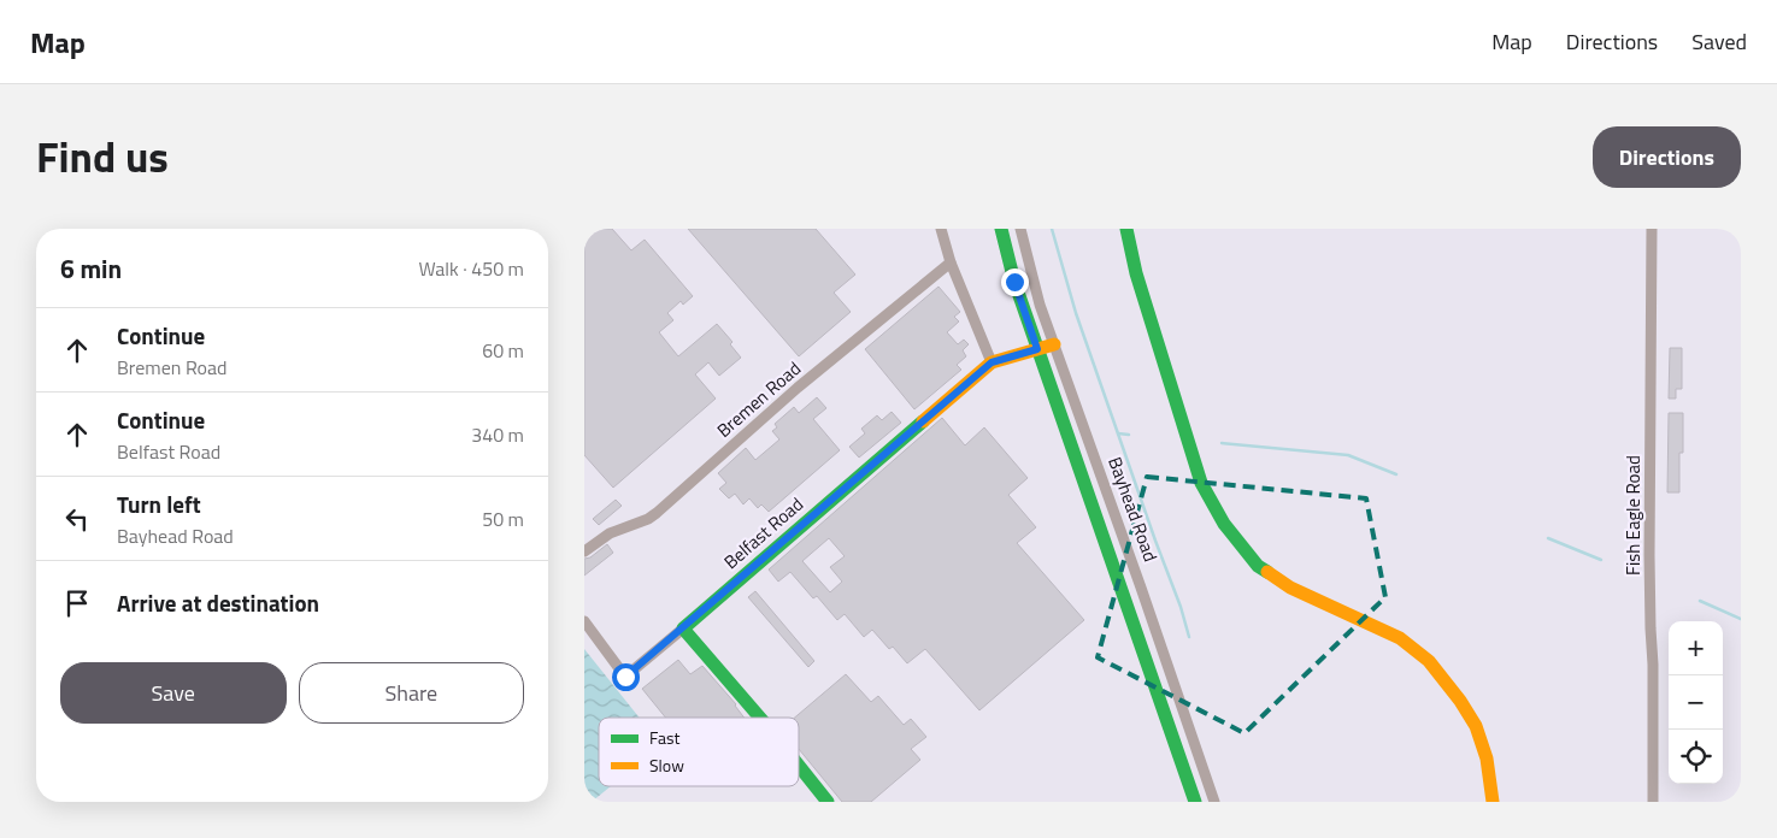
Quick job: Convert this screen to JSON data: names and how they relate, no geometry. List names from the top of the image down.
{
  "streets": {
    "street": [
      "Bremen Road",
      "Bayhead Road",
      "Fish Eagle Road",
      "Belfast Road"
    ]
  },
  "crossings": [
    ["Bayhead Road", "Belfast Road"]
  ],
  "legend": ["Fast", "Slow"],
  "page": {
    "header": "Map",
    "nav": ["Map", "Directions", "Saved"],
    "title": "Find us",
    "buttons": [
      "Directions",
      ["Save", "Share"]
    ],
    "heading": ["6 min", "Walk · 450 m"],
    "list": [
      ["Continue", "Bremen Road", "60 m"],
      ["Continue", "Belfast Road", "340 m"],
      ["Turn left", "Bayhead Road", "50 m"],
      "Arrive at destination"
    ],
    "map_buttons": ["+", "−"]
  }
}
